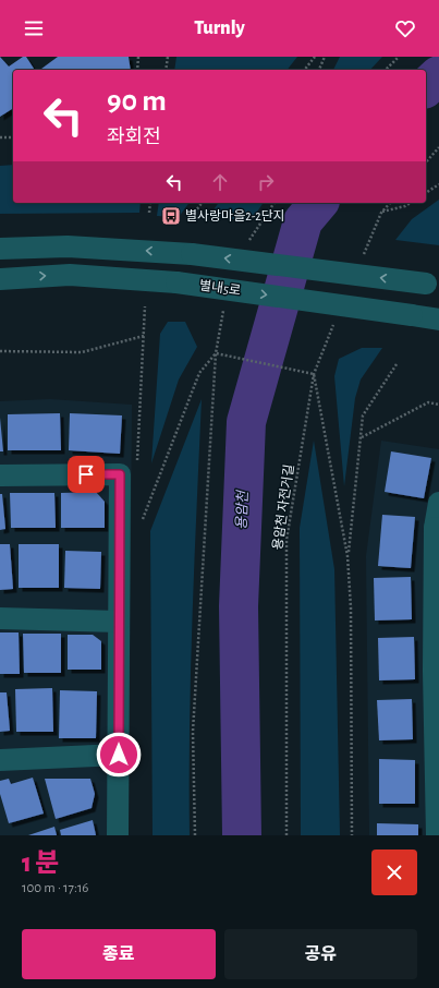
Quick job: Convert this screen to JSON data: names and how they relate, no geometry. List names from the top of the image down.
{
  "streets": {
    "street": ["별내5로"],
    "path": ["용암천 자전거길"]
  },
  "water": ["용암천"],
  "places": {
    "bus stop": ["별사랑마을2-2단지"]
  },
  "page": {
    "header": "Turnly",
    "turn": ["90 m", "좌회전"],
    "heading": ["1 분", "100 m · 17:16"],
    "buttons": ["종료", "공유"]
  }
}
